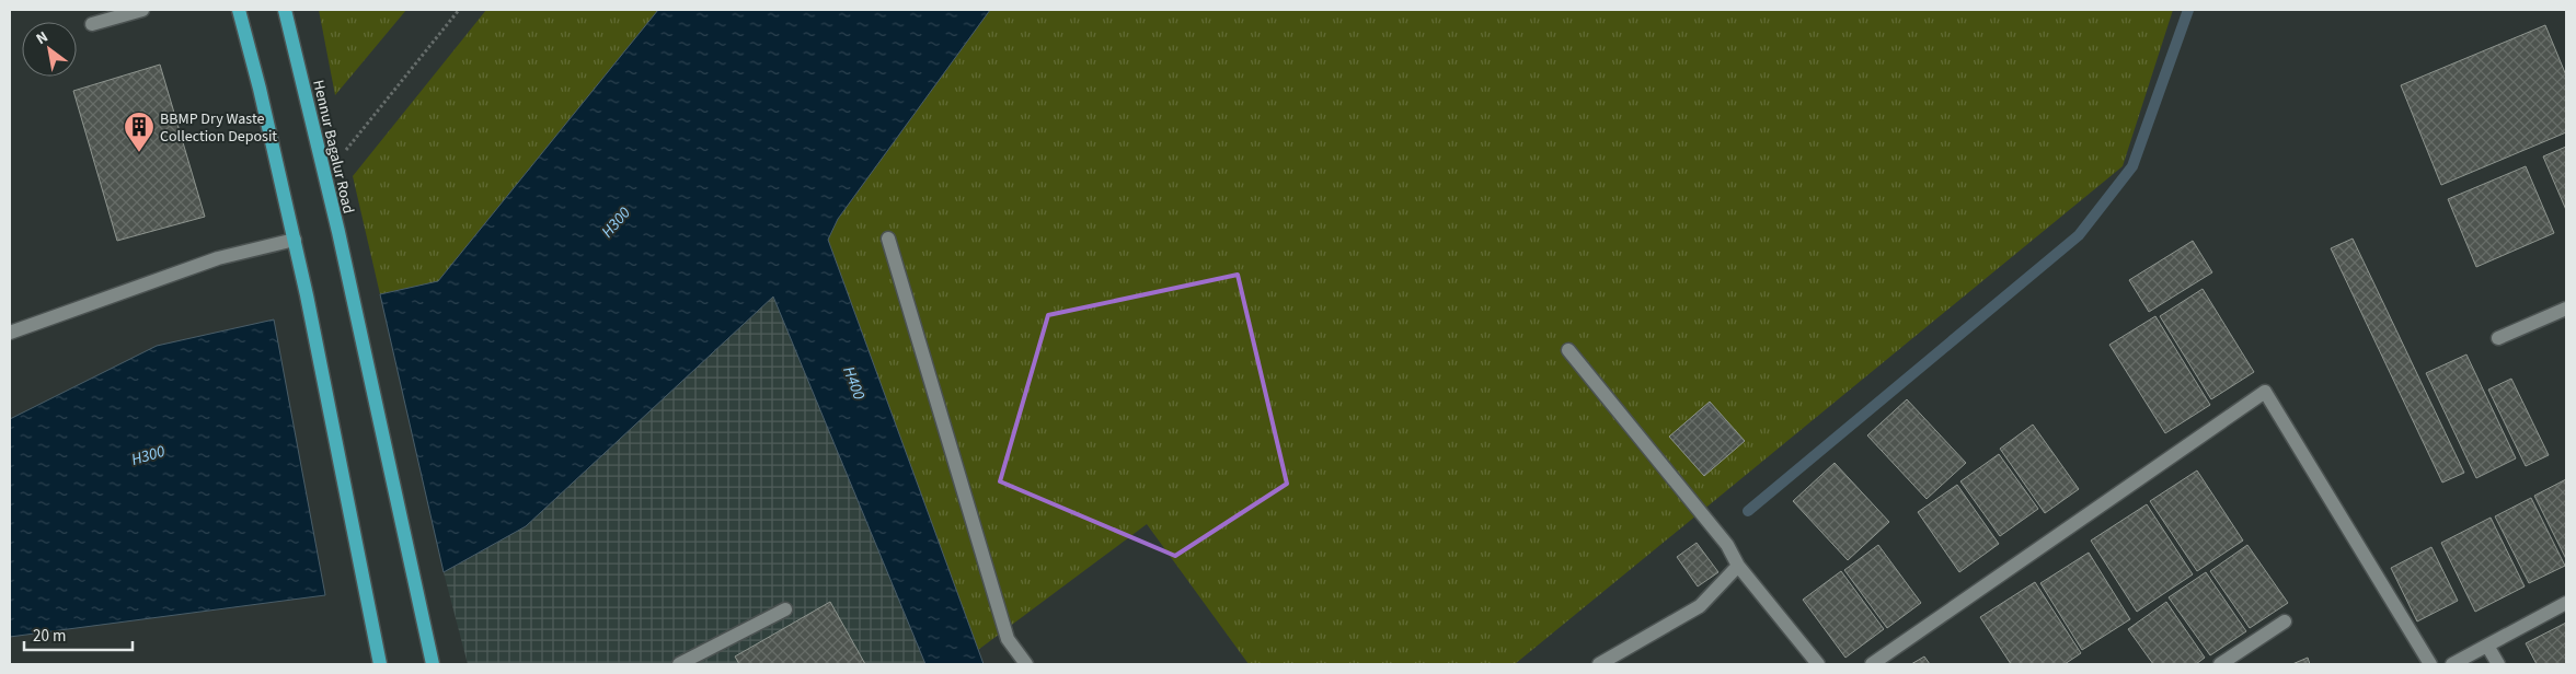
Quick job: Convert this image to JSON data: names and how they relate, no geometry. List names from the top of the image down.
{
  "streets": {
    "main road": ["Hennur Bagalur Road"]
  },
  "water": ["H300", "H400"],
  "places": {
    "building": ["BBMP Dry Waste Collection Deposit"]
  },
  "scale_bar": "20 m",
  "north": "top left"
}
